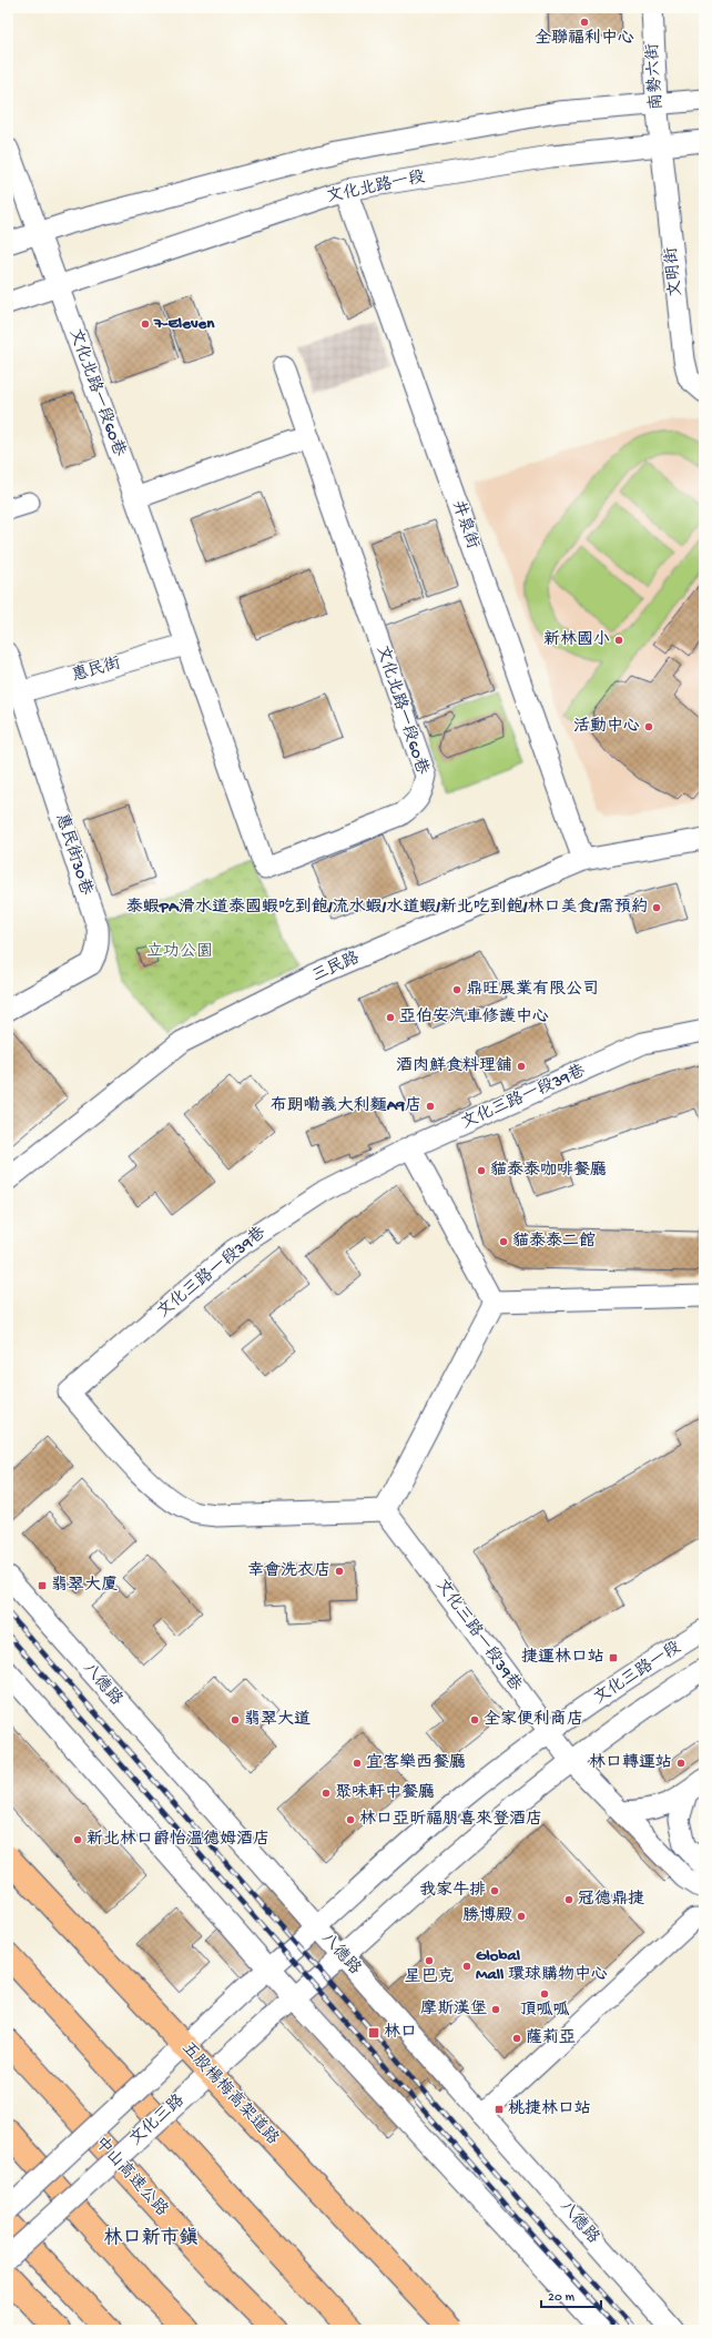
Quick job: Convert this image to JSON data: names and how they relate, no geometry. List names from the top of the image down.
{
  "streets": {
    "highway": ["五股楊梅高架道路", "中山高速公路"],
    "street": [
      "南勢六街",
      "文化北路一段",
      "文明街",
      "文化北路一段60巷",
      "井泉街",
      "惠民街",
      "惠民街30巷",
      "三民路",
      "文化三路一段39巷",
      "文化三路一段",
      "八德路",
      "文化三路"
    ]
  },
  "crossings": [
    ["南勢六街", "文化北路一段"],
    ["南勢六街", "文明街"],
    ["文化北路一段", "文明街"],
    ["文化北路一段", "文化北路一段60巷"],
    ["文化北路一段", "井泉街"],
    ["文化北路一段60巷", "惠民街"],
    ["井泉街", "三民路"],
    ["惠民街", "惠民街30巷"],
    ["文化三路一段39巷", "文化三路一段"],
    ["文化三路一段", "八德路"],
    ["文化三路一段", "文化三路"]
  ],
  "districts": ["林口新市鎮"],
  "parks": ["立功公園"],
  "places": {
    "other": [
      "全聯福利中心",
      "7-Eleven",
      "新林國小",
      "活動中心",
      "泰蝦PA滑水道泰國蝦吃到飽/流水蝦/水道蝦/新北吃到飽/林口美食/需預約",
      "鼎旺展業有限公司",
      "亞伯安汽車修護中心",
      "酒肉鮮食料理舖",
      "布朗嘞義大利麵A9店",
      "貓泰泰咖啡餐廳",
      "貓泰泰二館",
      "幸會洗衣店",
      "翡翠大道",
      "全家便利商店",
      "宜客樂西餐廳",
      "林口轉運站",
      "聚味軒中餐廳",
      "林口亞昕福朋喜來登酒店",
      "新北林口爵怡溫德姆酒店",
      "我家牛排",
      "冠德鼎捷",
      "勝博殿",
      "星巴克",
      "Global Mall 環球購物中心",
      "頂呱呱",
      "摩斯漢堡",
      "薩莉亞"
    ],
    "transit": [
      "翡翠大廈",
      "捷運林口站",
      "林口",
      "桃捷林口站"
    ]
  },
  "scale_bar": "20 m"
}
